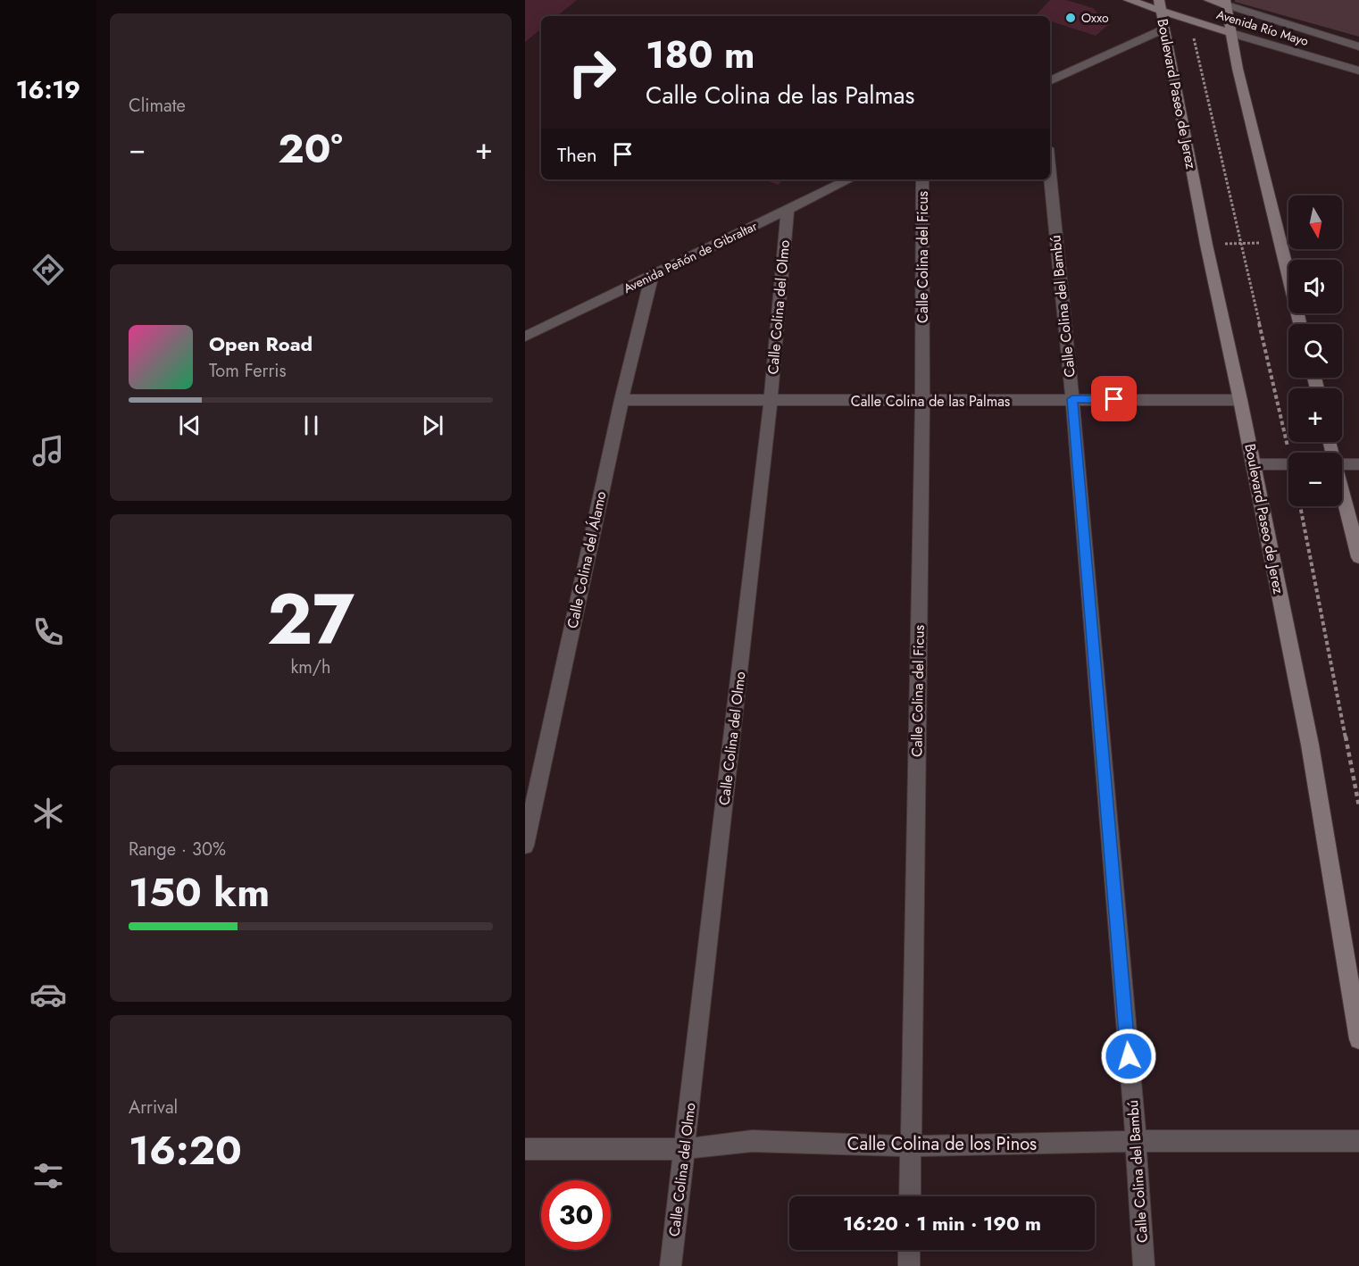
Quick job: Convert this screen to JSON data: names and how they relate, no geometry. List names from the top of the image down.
{
  "streets": {
    "main road": ["Avenida Río Mayo", "Boulevard Paseo de Jerez"],
    "street": [
      "Avenida Peñón de Gibraltar",
      "Calle Colina del Ficus",
      "Calle Colina del Bambú",
      "Calle Colina del Olmo",
      "Calle Colina de las Palmas",
      "Calle Colina del Álamo",
      "Calle Colina de los Pinos"
    ]
  },
  "crossings": [
    ["Avenida Río Mayo", "Boulevard Paseo de Jerez"],
    ["Boulevard Paseo de Jerez", "Calle Colina de las Palmas"],
    ["Avenida Peñón de Gibraltar", "Calle Colina del Olmo"],
    ["Avenida Peñón de Gibraltar", "Calle Colina del Álamo"],
    ["Calle Colina del Ficus", "Calle Colina de las Palmas"],
    ["Calle Colina del Ficus", "Calle Colina de los Pinos"],
    ["Calle Colina del Bambú", "Calle Colina de las Palmas"],
    ["Calle Colina del Bambú", "Calle Colina de los Pinos"],
    ["Calle Colina del Olmo", "Calle Colina de las Palmas"],
    ["Calle Colina del Olmo", "Calle Colina de los Pinos"],
    ["Calle Colina de las Palmas", "Calle Colina del Álamo"]
  ],
  "places": ["Oxxo"],
  "north": "bottom",
  "page": {
    "tabs": "16:19",
    "tile": [
      "Climate",
      ["27", "km/h"],
      ["Range · 30%", "150 km"],
      ["Arrival", "16:20"]
    ],
    "turn": ["180 m", "Calle Colina de las Palmas"],
    "heat": ["−", "20°", "+"],
    "then": "Then",
    "map_buttons": ["+", "−"],
    "song": ["Open Road", "Tom Ferris"],
    "limit": "30",
    "trip": "16:20 · 1 min · 190 m"
  }
}
